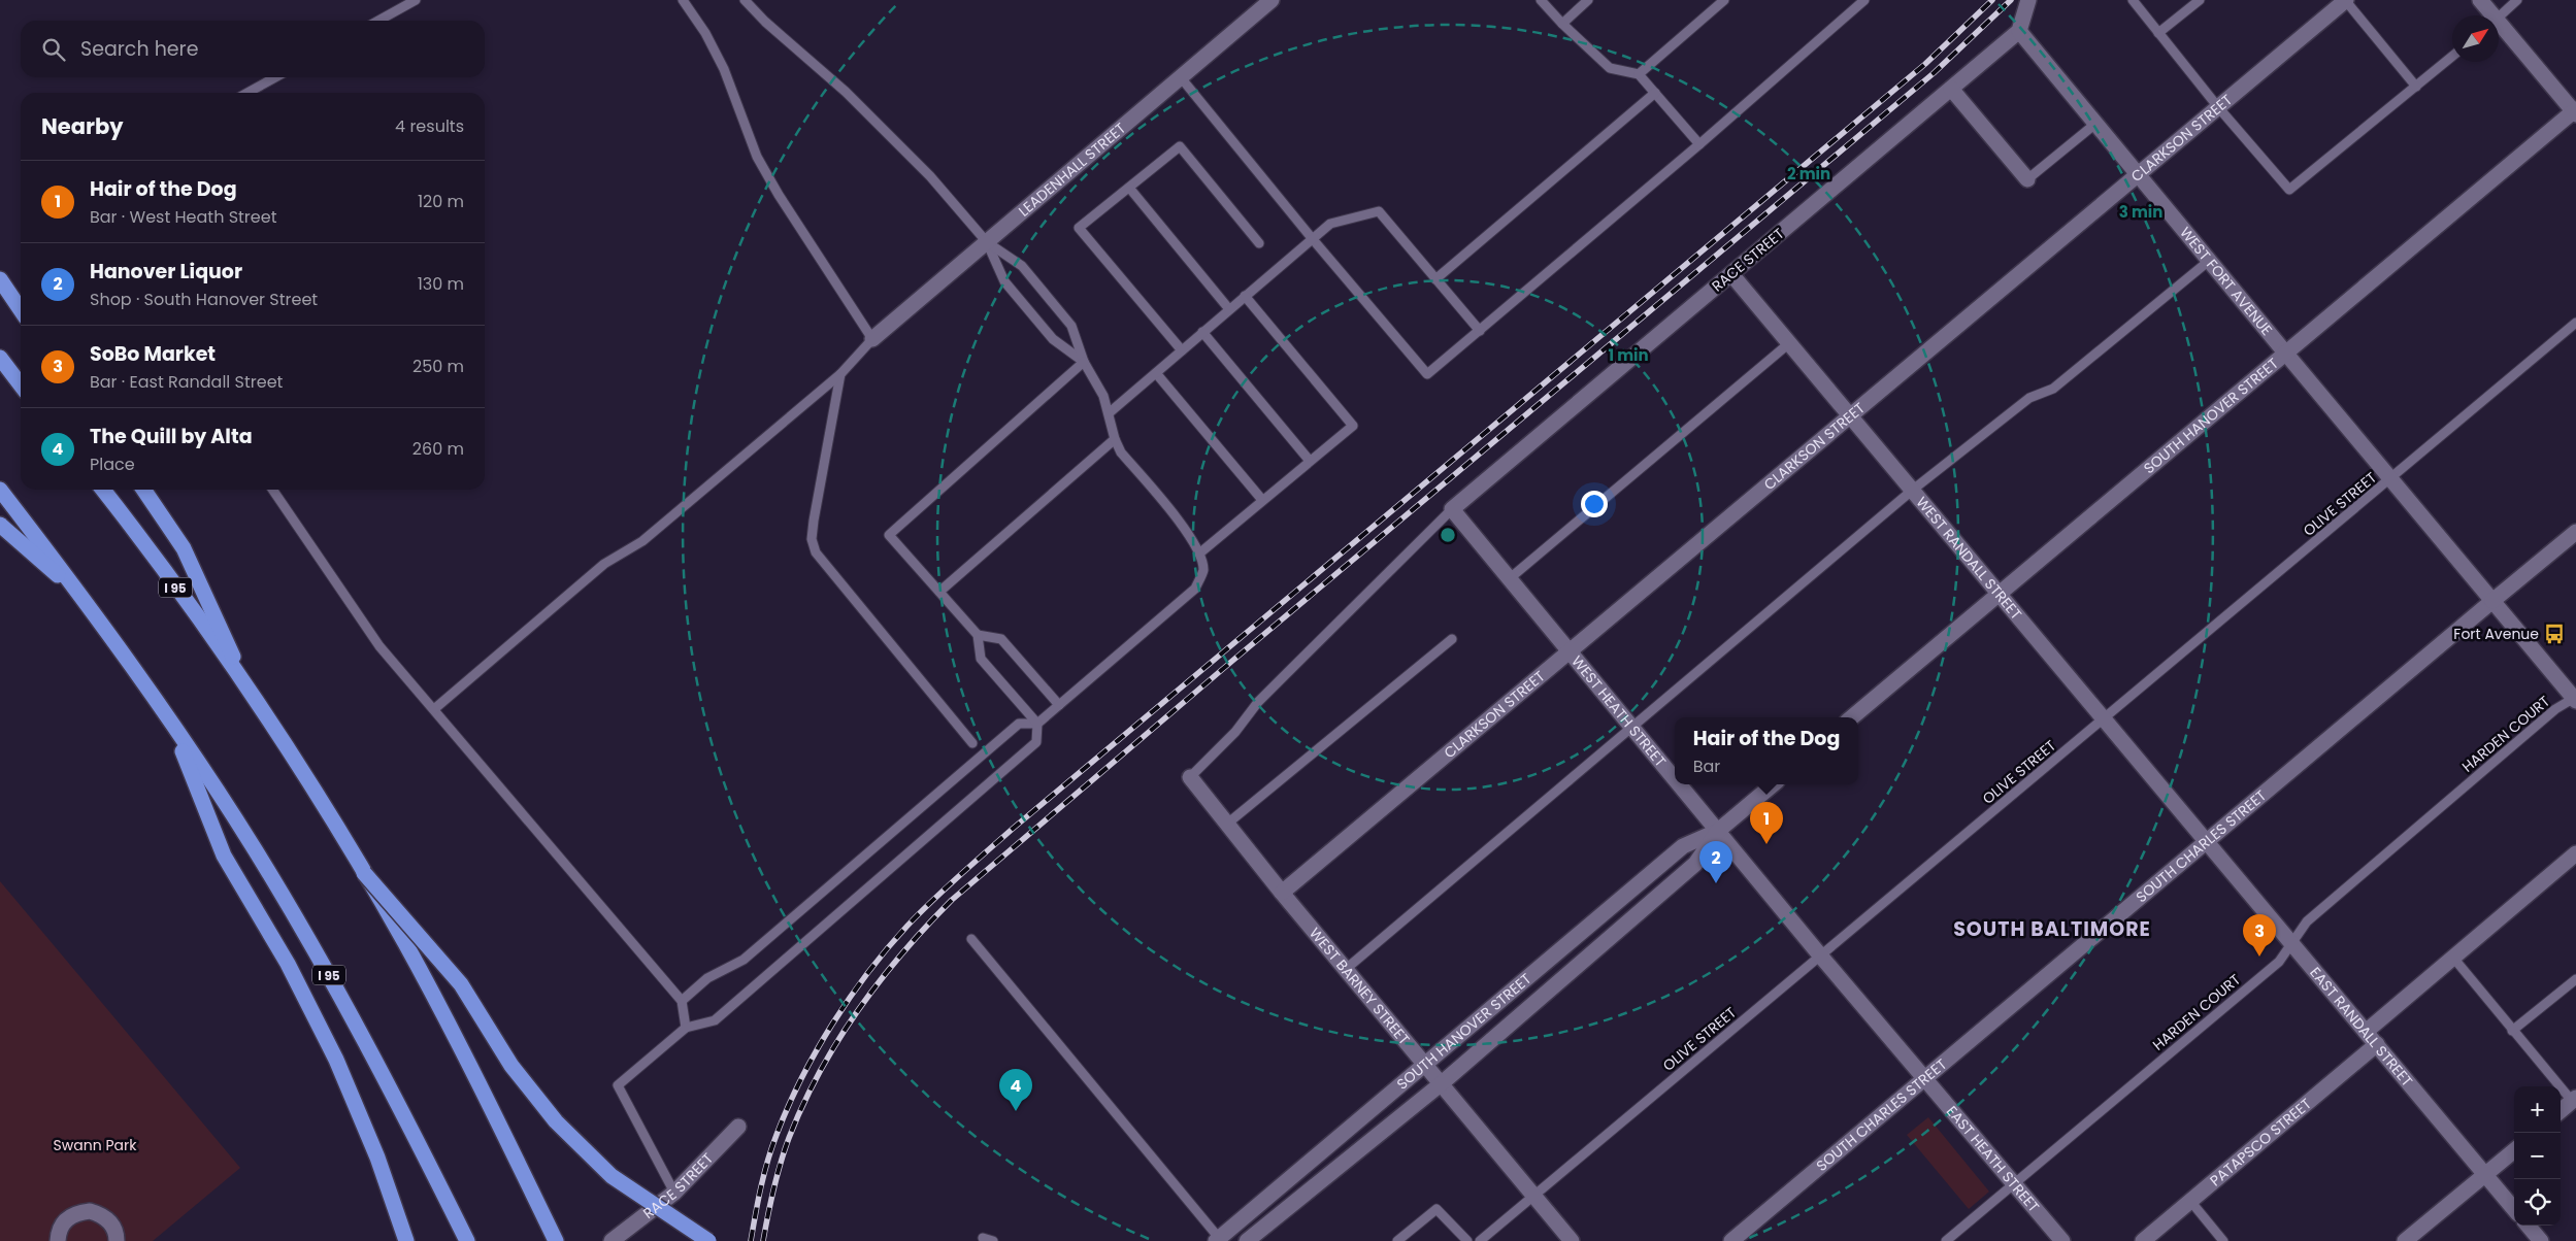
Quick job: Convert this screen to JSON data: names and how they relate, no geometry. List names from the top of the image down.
{
  "streets": {
    "highway": ["I 95"],
    "street": [
      "CLARKSON STREET",
      "LEADENHALL STREET",
      "RACE STREET",
      "WEST FORT AVENUE",
      "SOUTH HANOVER STREET",
      "WEST RANDALL STREET",
      "WEST HEATH STREET",
      "SOUTH CHARLES STREET",
      "WEST BARNEY STREET",
      "EAST RANDALL STREET",
      "PATAPSCO STREET",
      "EAST HEATH STREET"
    ],
    "lane": ["OLIVE STREET", "HARDEN COURT"]
  },
  "crossings": [
    ["CLARKSON STREET", "WEST FORT AVENUE"],
    ["CLARKSON STREET", "WEST RANDALL STREET"],
    ["CLARKSON STREET", "WEST HEATH STREET"],
    ["CLARKSON STREET", "WEST BARNEY STREET"],
    ["RACE STREET", "WEST FORT AVENUE"],
    ["RACE STREET", "WEST RANDALL STREET"],
    ["RACE STREET", "WEST HEATH STREET"],
    ["WEST FORT AVENUE", "SOUTH HANOVER STREET"],
    ["WEST FORT AVENUE", "OLIVE STREET"],
    ["WEST FORT AVENUE", "HARDEN COURT"],
    ["WEST FORT AVENUE", "SOUTH CHARLES STREET"],
    ["SOUTH HANOVER STREET", "WEST RANDALL STREET"],
    ["SOUTH HANOVER STREET", "WEST HEATH STREET"],
    ["SOUTH HANOVER STREET", "WEST BARNEY STREET"],
    ["OLIVE STREET", "WEST RANDALL STREET"],
    ["OLIVE STREET", "WEST HEATH STREET"],
    ["OLIVE STREET", "WEST BARNEY STREET"],
    ["WEST RANDALL STREET", "SOUTH CHARLES STREET"],
    ["WEST RANDALL STREET", "EAST RANDALL STREET"],
    ["WEST HEATH STREET", "SOUTH CHARLES STREET"],
    ["WEST HEATH STREET", "EAST HEATH STREET"],
    ["HARDEN COURT", "EAST RANDALL STREET"],
    ["HARDEN COURT", "EAST HEATH STREET"],
    ["SOUTH CHARLES STREET", "EAST RANDALL STREET"],
    ["SOUTH CHARLES STREET", "EAST HEATH STREET"],
    ["EAST RANDALL STREET", "PATAPSCO STREET"]
  ],
  "districts": ["SOUTH BALTIMORE"],
  "parks": ["Swann Park"],
  "places": {
    "bus stop": ["Fort Avenue"]
  },
  "north": "top right",
  "page": {
    "search": "Search here",
    "heading": ["Nearby", "4 results"],
    "list": [
      {
        "mark": "1",
        "name": "Hair of the Dog",
        "note": "Bar · West Heath Street",
        "value": "120 m"
      },
      {
        "mark": "2",
        "name": "Hanover Liquor",
        "note": "Shop · South Hanover Street",
        "value": "130 m"
      },
      {
        "mark": "3",
        "name": "SoBo Market",
        "note": "Bar · East Randall Street",
        "value": "250 m"
      },
      {
        "mark": "4",
        "name": "The Quill by Alta",
        "note": "Place",
        "value": "260 m"
      }
    ],
    "popup": ["Hair of the Dog", "Bar"],
    "pins": [
      "1",
      "2",
      "3",
      "4"
    ],
    "map_buttons": ["+", "−"]
  },
  "rings": ["2 min", "3 min", "1 min"]
}
